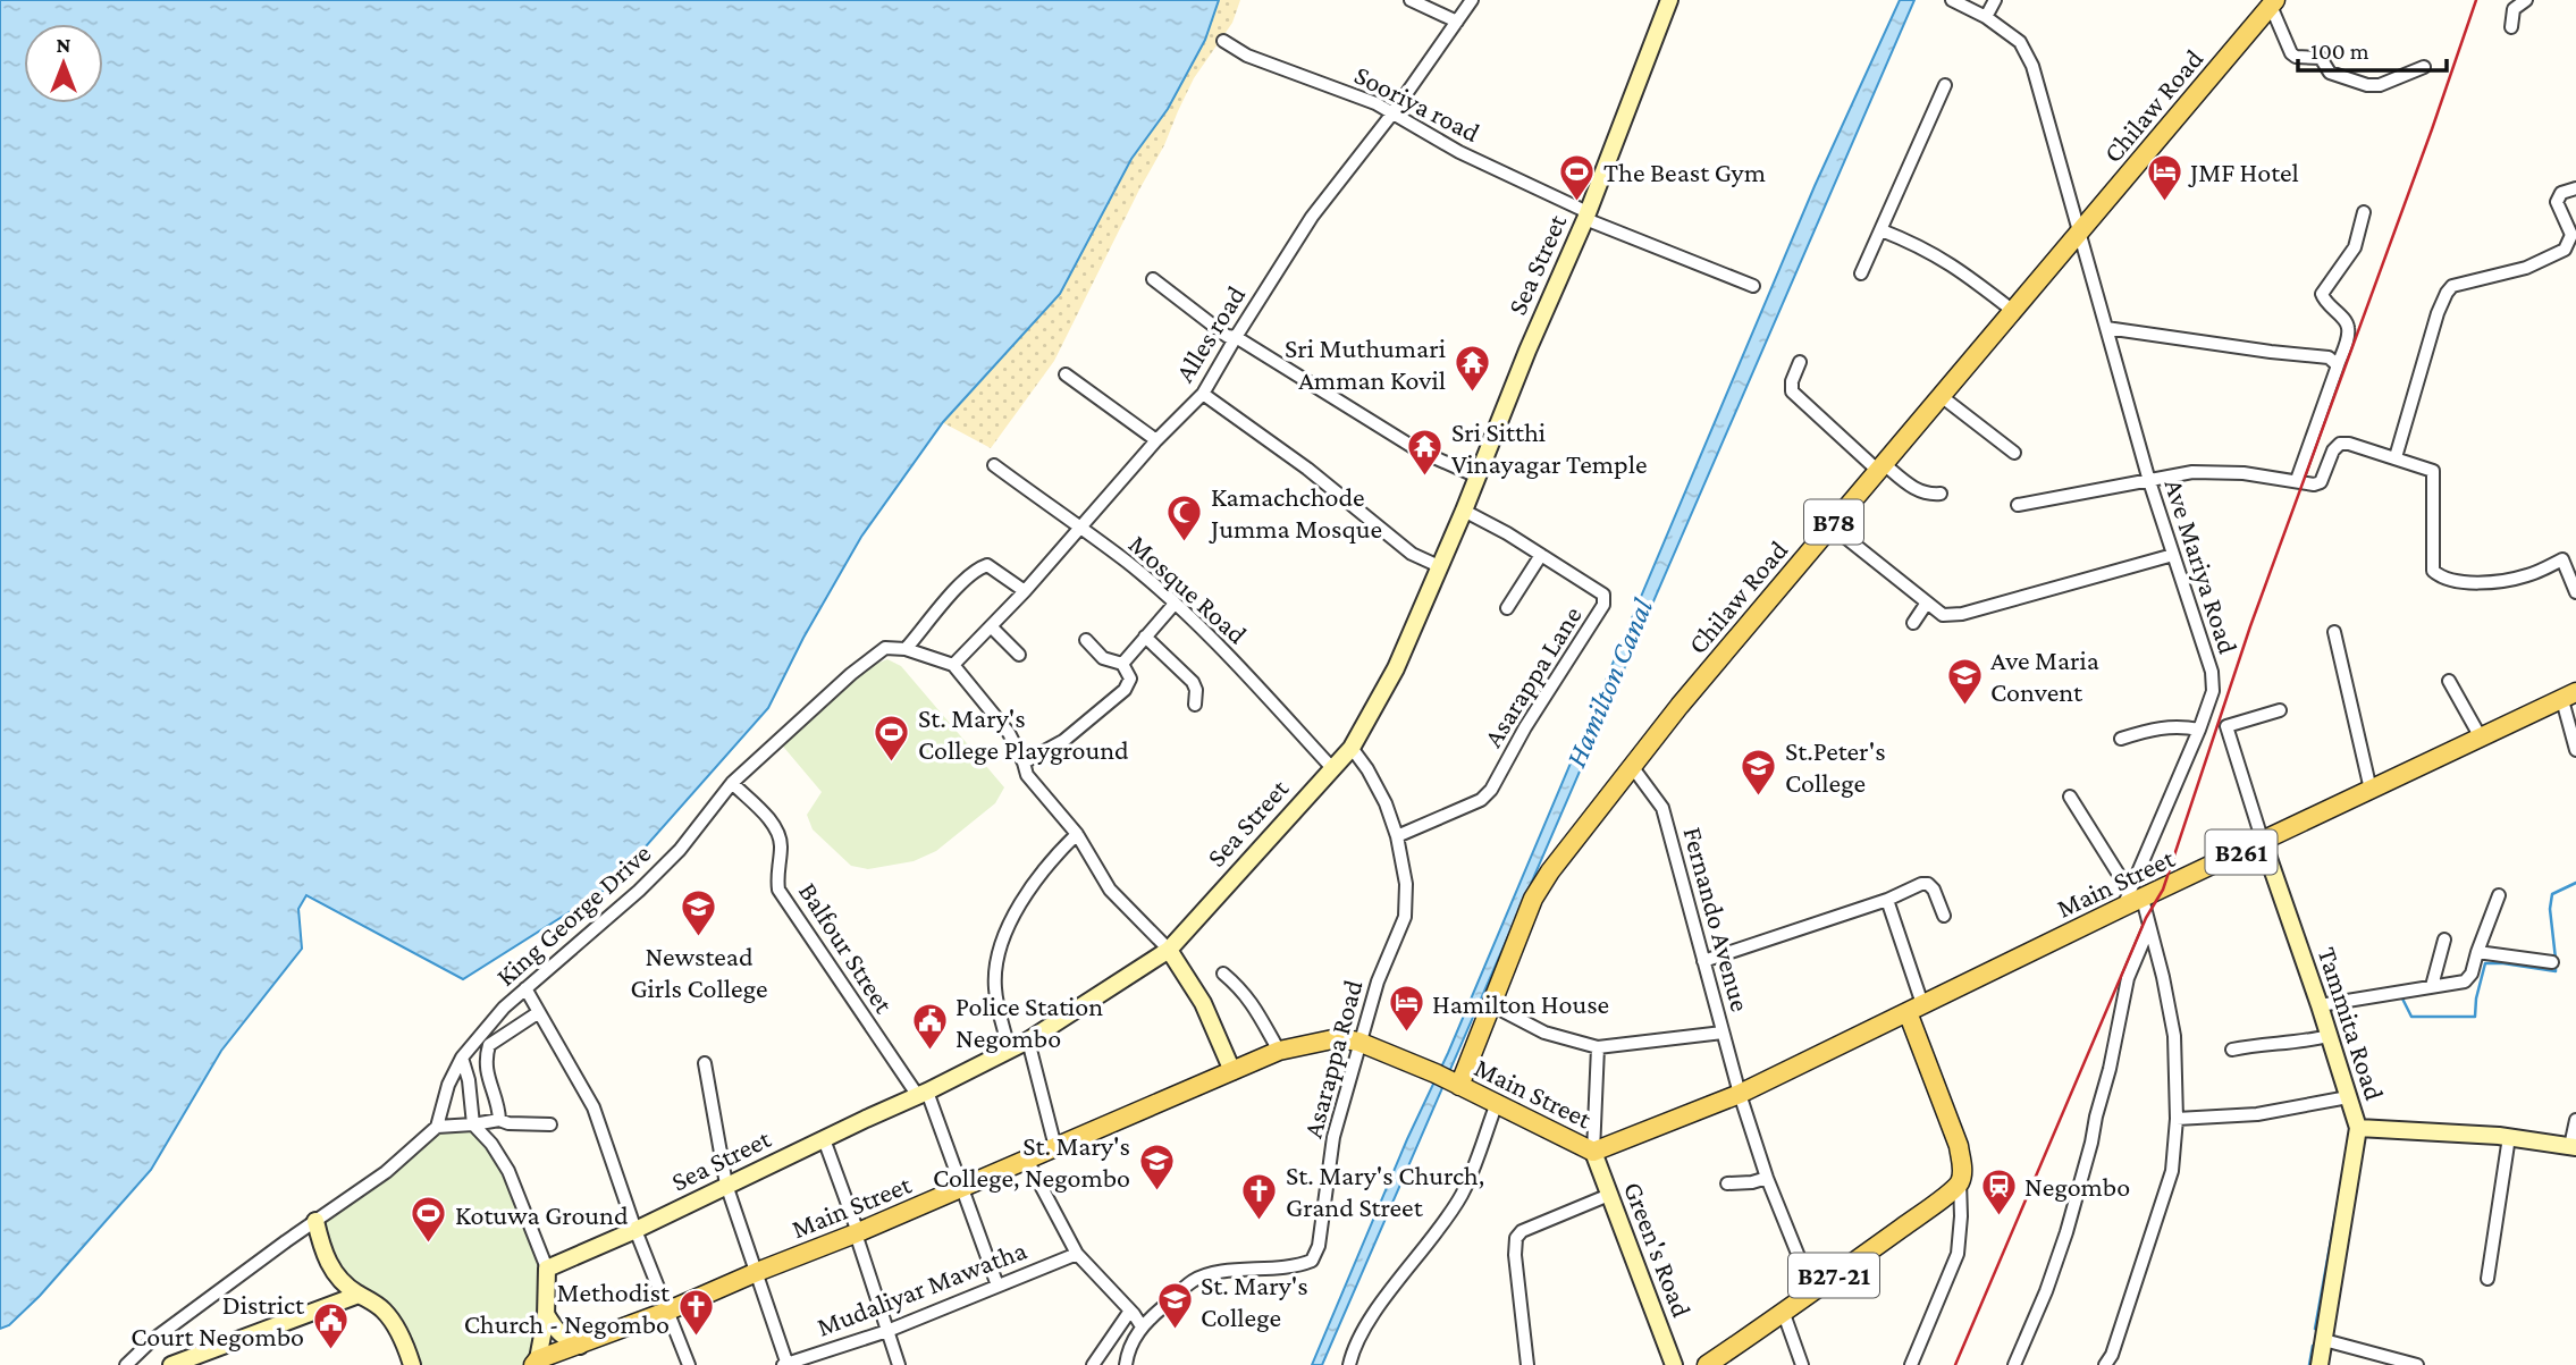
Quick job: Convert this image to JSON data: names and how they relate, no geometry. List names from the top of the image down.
{
  "streets": {
    "main road": [
      "Chilaw Road",
      "B78",
      "B261",
      "Main Street",
      "B27-21"
    ],
    "street": [
      "Sooriya road",
      "Sea Street",
      "Alles road",
      "Ave Mariya Road",
      "Mosque Road",
      "Asarappa Lane",
      "King George Drive",
      "Fernando Avenue",
      "Balfour Street",
      "Tammita Road",
      "Asarappa Road",
      "Green's Road",
      "Mudaliyar Mawatha"
    ]
  },
  "crossings": [
    ["Sooriya road", "Sea Street"],
    ["Sooriya road", "Alles road"],
    ["Chilaw Road", "Ave Mariya Road"],
    ["Chilaw Road", "Main Street"],
    ["Chilaw Road", "Fernando Avenue"],
    ["Sea Street", "Mosque Road"],
    ["Sea Street", "Asarappa Lane"],
    ["Sea Street", "Balfour Street"],
    ["Sea Street", "Asarappa Road"],
    ["Alles road", "Mosque Road"],
    ["Ave Mariya Road", "Main Street"],
    ["Asarappa Lane", "Asarappa Road"],
    ["Main Street", "Fernando Avenue"],
    ["Main Street", "Balfour Street"],
    ["Main Street", "Tammita Road"],
    ["Main Street", "Asarappa Road"],
    ["Main Street", "Green's Road"],
    ["King George Drive", "Balfour Street"],
    ["Fernando Avenue", "B27-21"],
    ["Balfour Street", "Mudaliyar Mawatha"]
  ],
  "water": ["Hamilton Canal"],
  "places": {
    "sports": ["The Beast Gym", "St. Mary's College Playground", "Kotuwa Ground"],
    "hotel": ["JMF Hotel", "Hamilton House"],
    "temple": ["Sri Muthumari Amman Kovil", "Sri Sitthi Vinayagar Temple"],
    "mosque": ["Kamachchode Jumma Mosque"],
    "school or university": [
      "Ave Maria Convent",
      "St.Peter's College",
      "Newstead Girls College",
      "St. Mary's College, Negombo",
      "St. Mary's College"
    ],
    "public building": ["Police Station Negombo", "District Court Negombo"],
    "station": ["Negombo"],
    "church": ["St. Mary's Church, Grand Street", "Methodist Church - Negombo"]
  },
  "scale_bar": "100 m",
  "north": "top"
}
